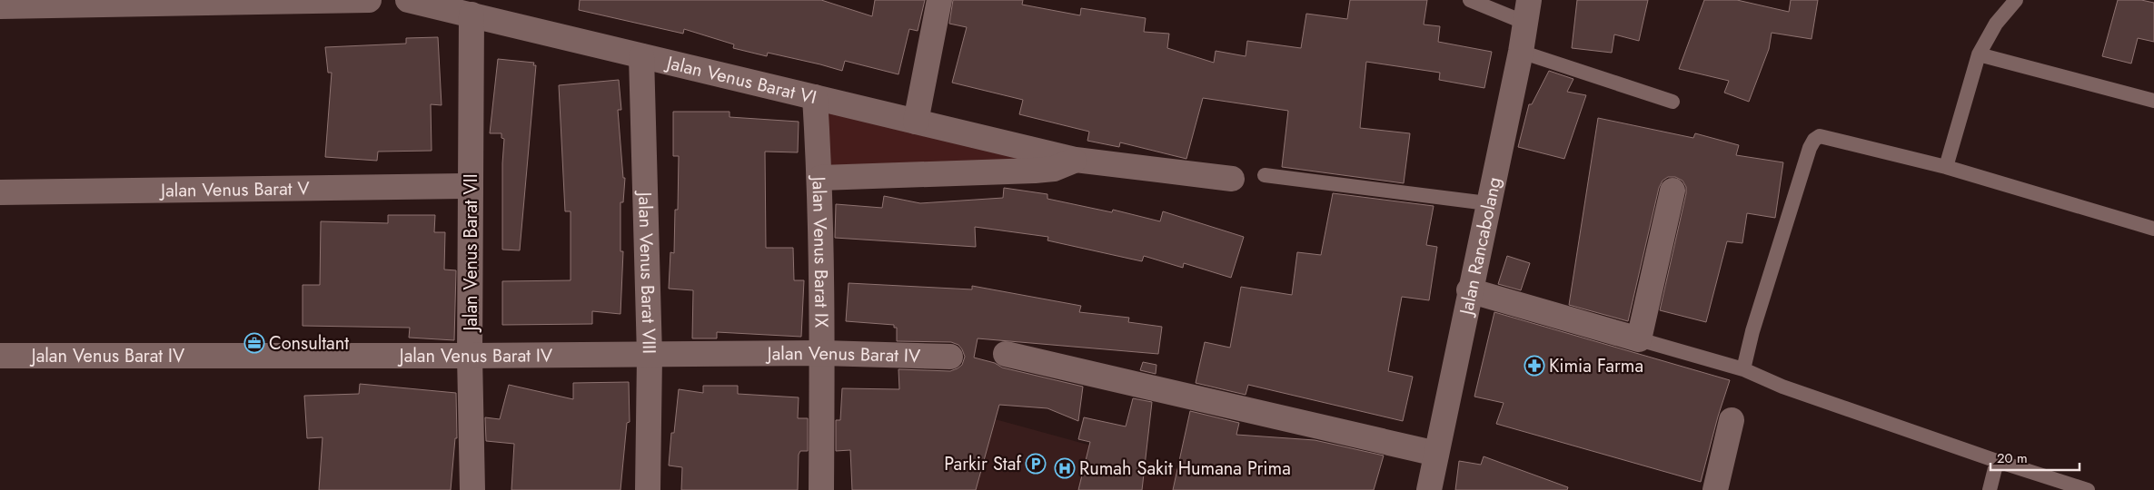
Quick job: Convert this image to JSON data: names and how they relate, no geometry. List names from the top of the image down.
{
  "streets": {
    "street": [
      "Jalan Venus Barat VI",
      "Jalan Venus Barat V",
      "Jalan Rancabolang",
      "Jalan Venus Barat VII",
      "Jalan Venus Barat IX",
      "Jalan Venus Barat VIII",
      "Jalan Venus Barat IV"
    ]
  },
  "crossings": [
    ["Jalan Venus Barat VI", "Jalan Venus Barat VII"],
    ["Jalan Venus Barat VI", "Jalan Venus Barat IX"],
    ["Jalan Venus Barat VI", "Jalan Venus Barat VIII"],
    ["Jalan Venus Barat V", "Jalan Venus Barat VII"],
    ["Jalan Venus Barat VII", "Jalan Venus Barat IV"],
    ["Jalan Venus Barat IX", "Jalan Venus Barat IV"],
    ["Jalan Venus Barat VIII", "Jalan Venus Barat IV"]
  ],
  "places": {
    "office": ["Consultant"],
    "pharmacy": ["Kimia Farma"],
    "parking": ["Parkir Staf"],
    "hospital": ["Rumah Sakit Humana Prima"]
  },
  "scale_bar": "20 m"
}
